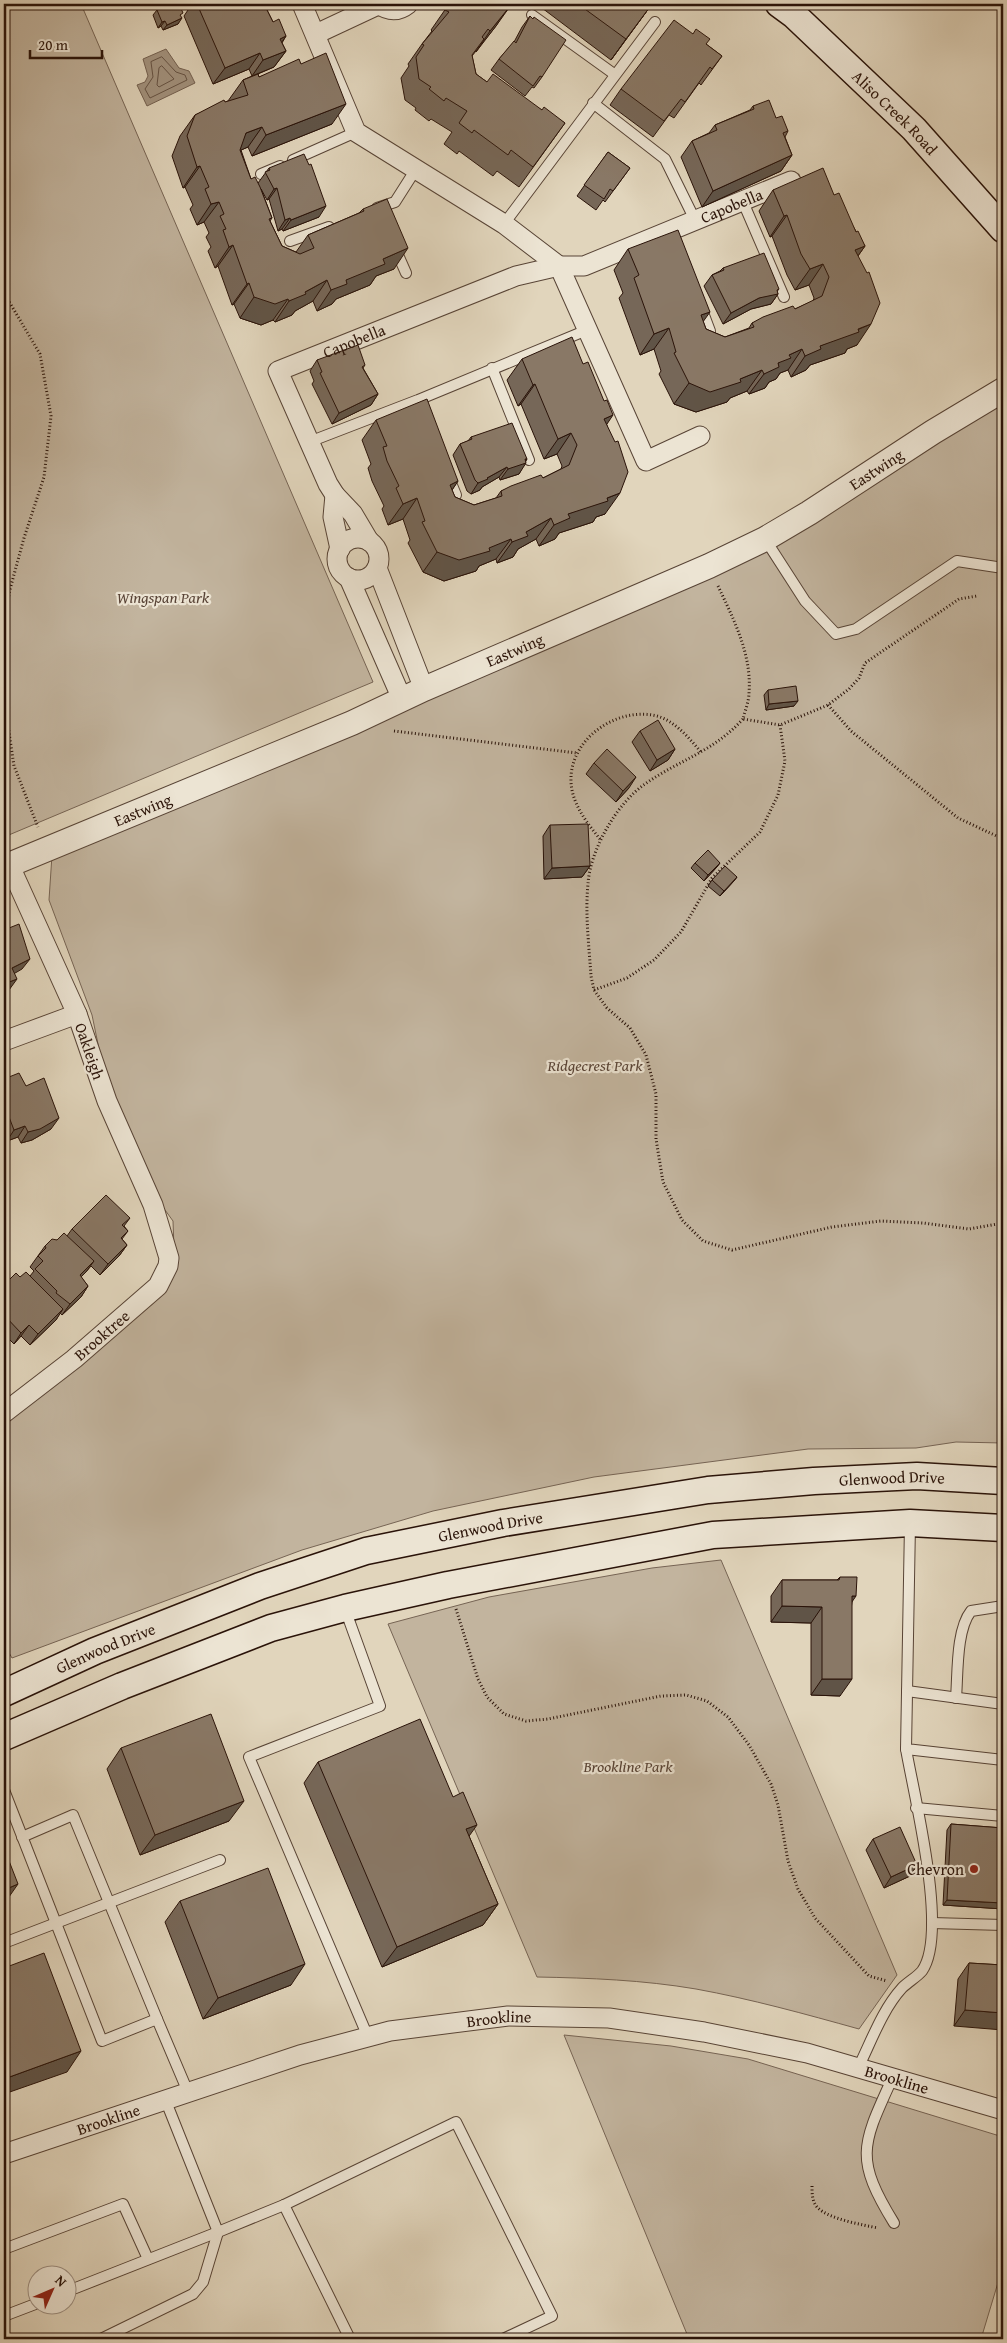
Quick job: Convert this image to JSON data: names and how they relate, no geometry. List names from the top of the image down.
{
  "streets": {
    "main road": ["Aliso Creek Road", "Glenwood Drive"],
    "street": [
      "Capobella",
      "Eastwing",
      "Oakleigh",
      "Brooktree",
      "Brookline"
    ]
  },
  "crossings": [
    ["Capobella", "Eastwing"],
    ["Eastwing", "Oakleigh"],
    ["Oakleigh", "Brooktree"]
  ],
  "parks": ["Wingspan Park", "Ridgecrest Park", "Brookline Park"],
  "places": ["Chevron"],
  "scale_bar": "20 m",
  "north": "top right"
}
